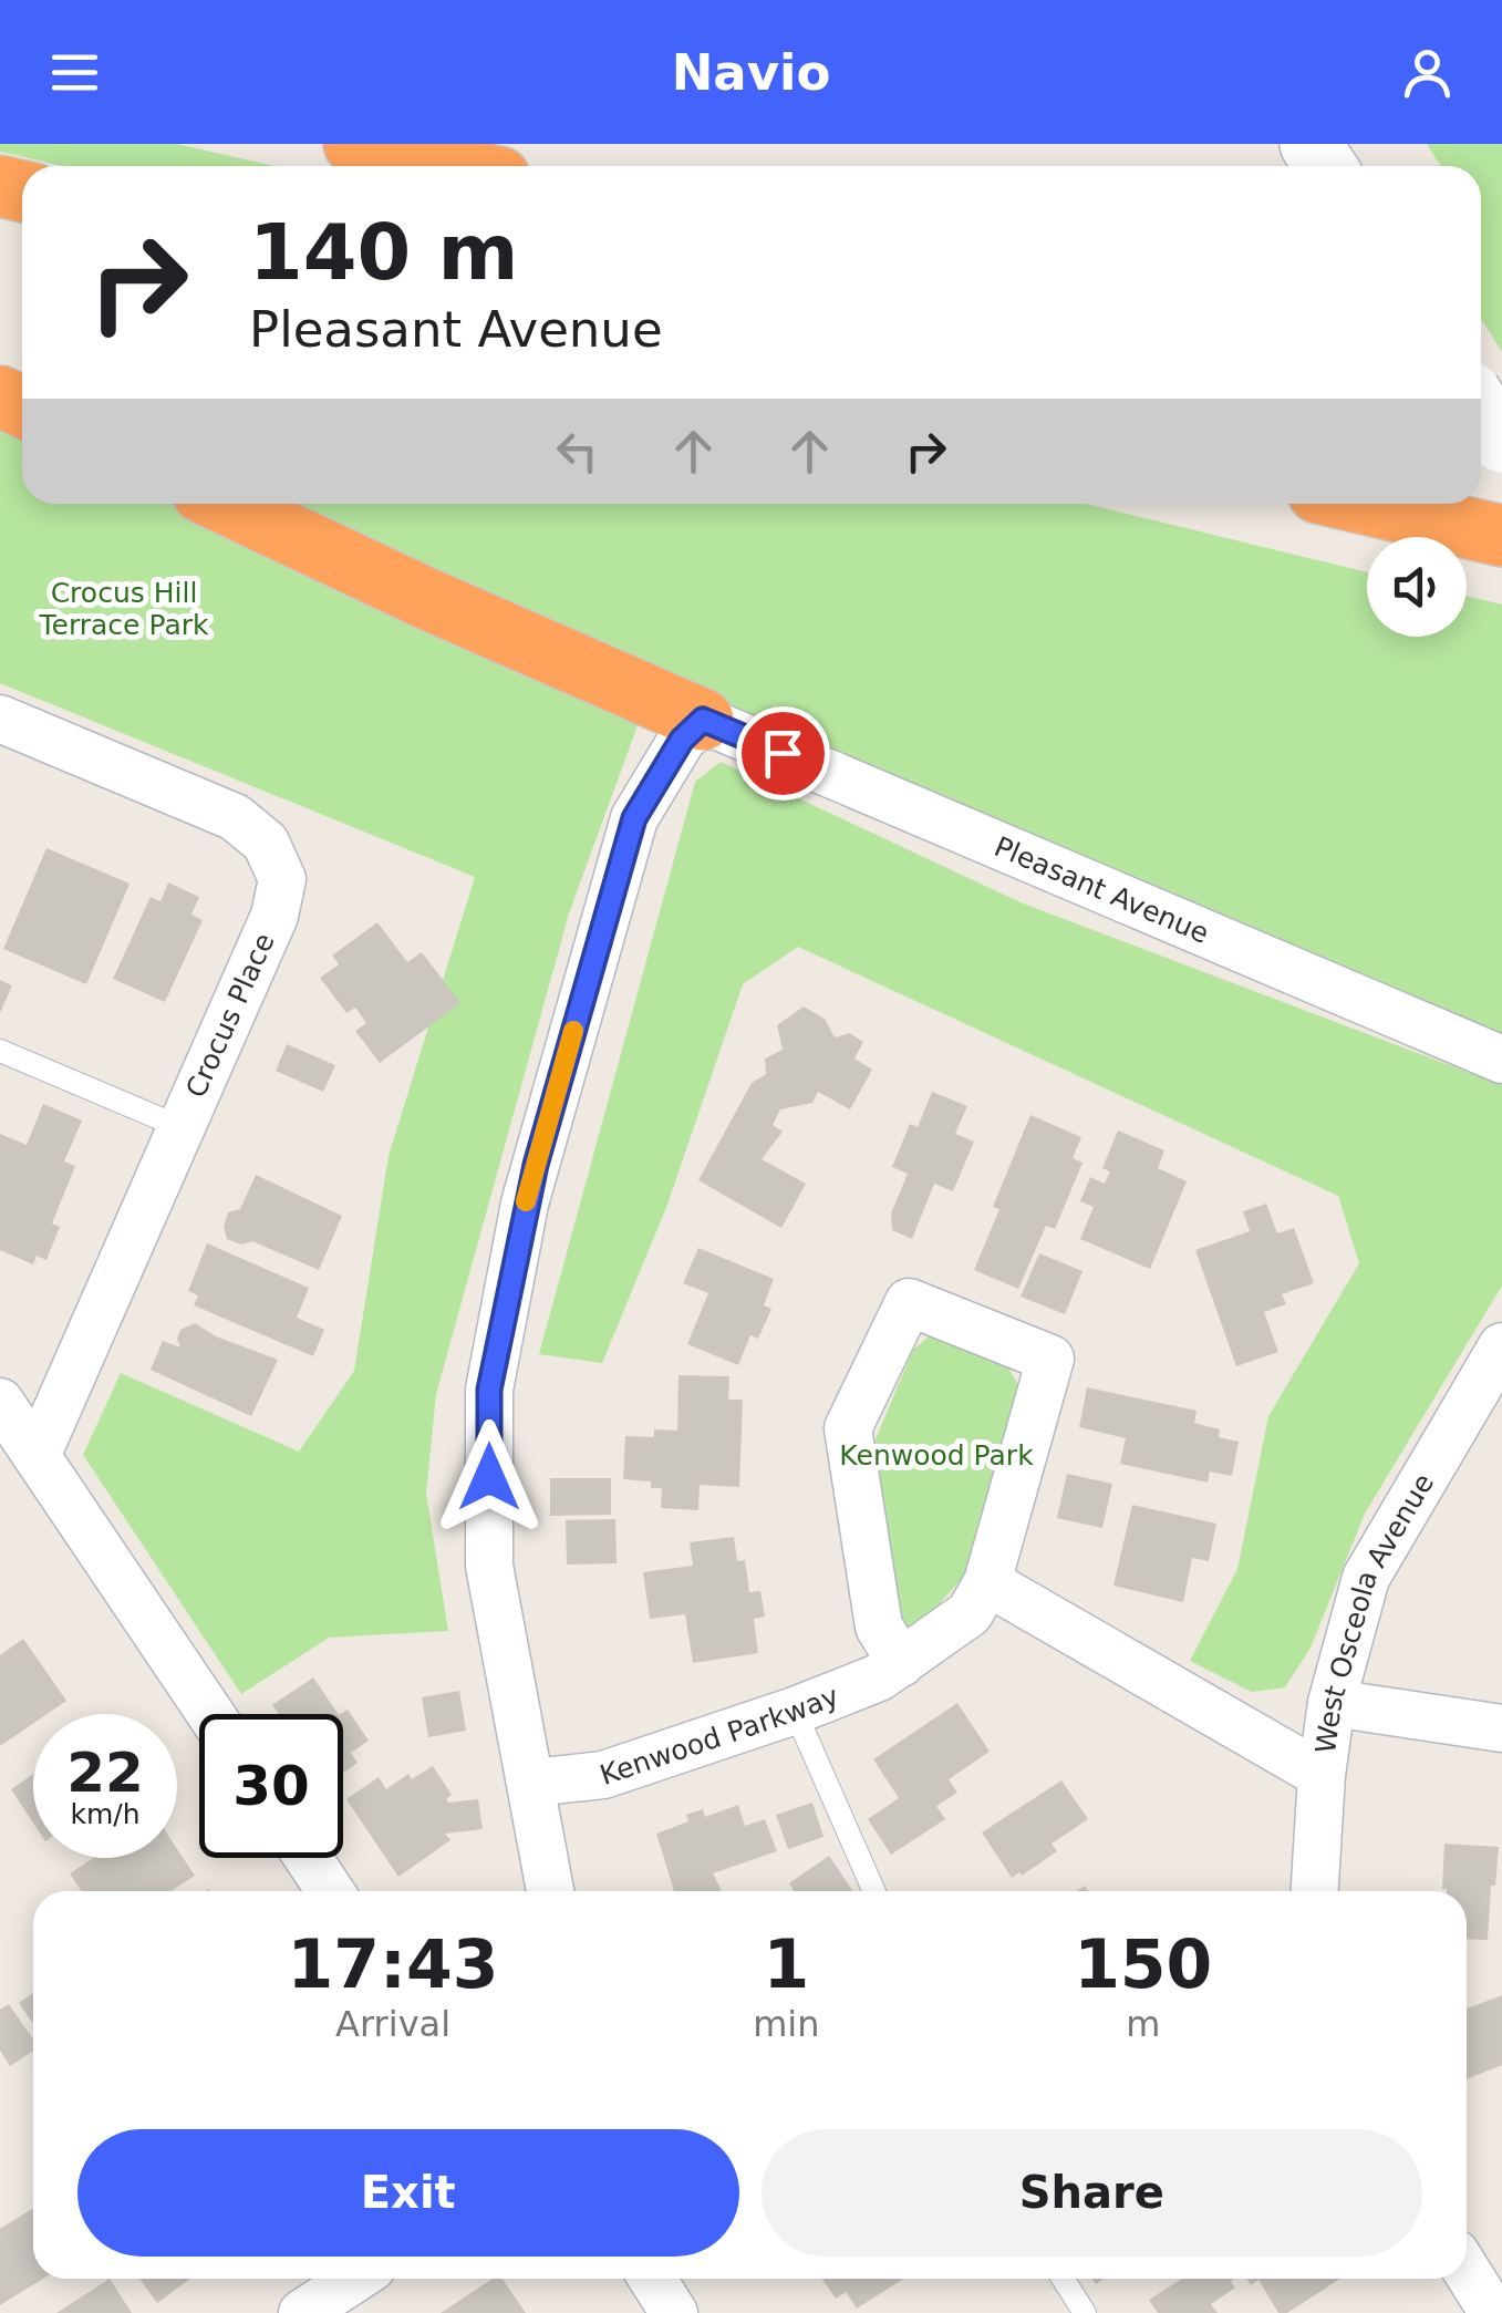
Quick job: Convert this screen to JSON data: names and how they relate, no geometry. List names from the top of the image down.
{
  "streets": {
    "street": [
      "Pleasant Avenue",
      "Crocus Place",
      "West Osceola Avenue",
      "Kenwood Parkway"
    ]
  },
  "parks": ["Crocus Hill Terrace Park", "Kenwood Park"],
  "page": {
    "header": "Navio",
    "turn": ["140 m", "Pleasant Avenue"],
    "speed": "22 km/h",
    "limit": "30",
    "eta": [
      "17:43",
      "Arrival",
      "1",
      "min",
      "150",
      "m"
    ],
    "buttons": ["Exit", "Share"]
  }
}
